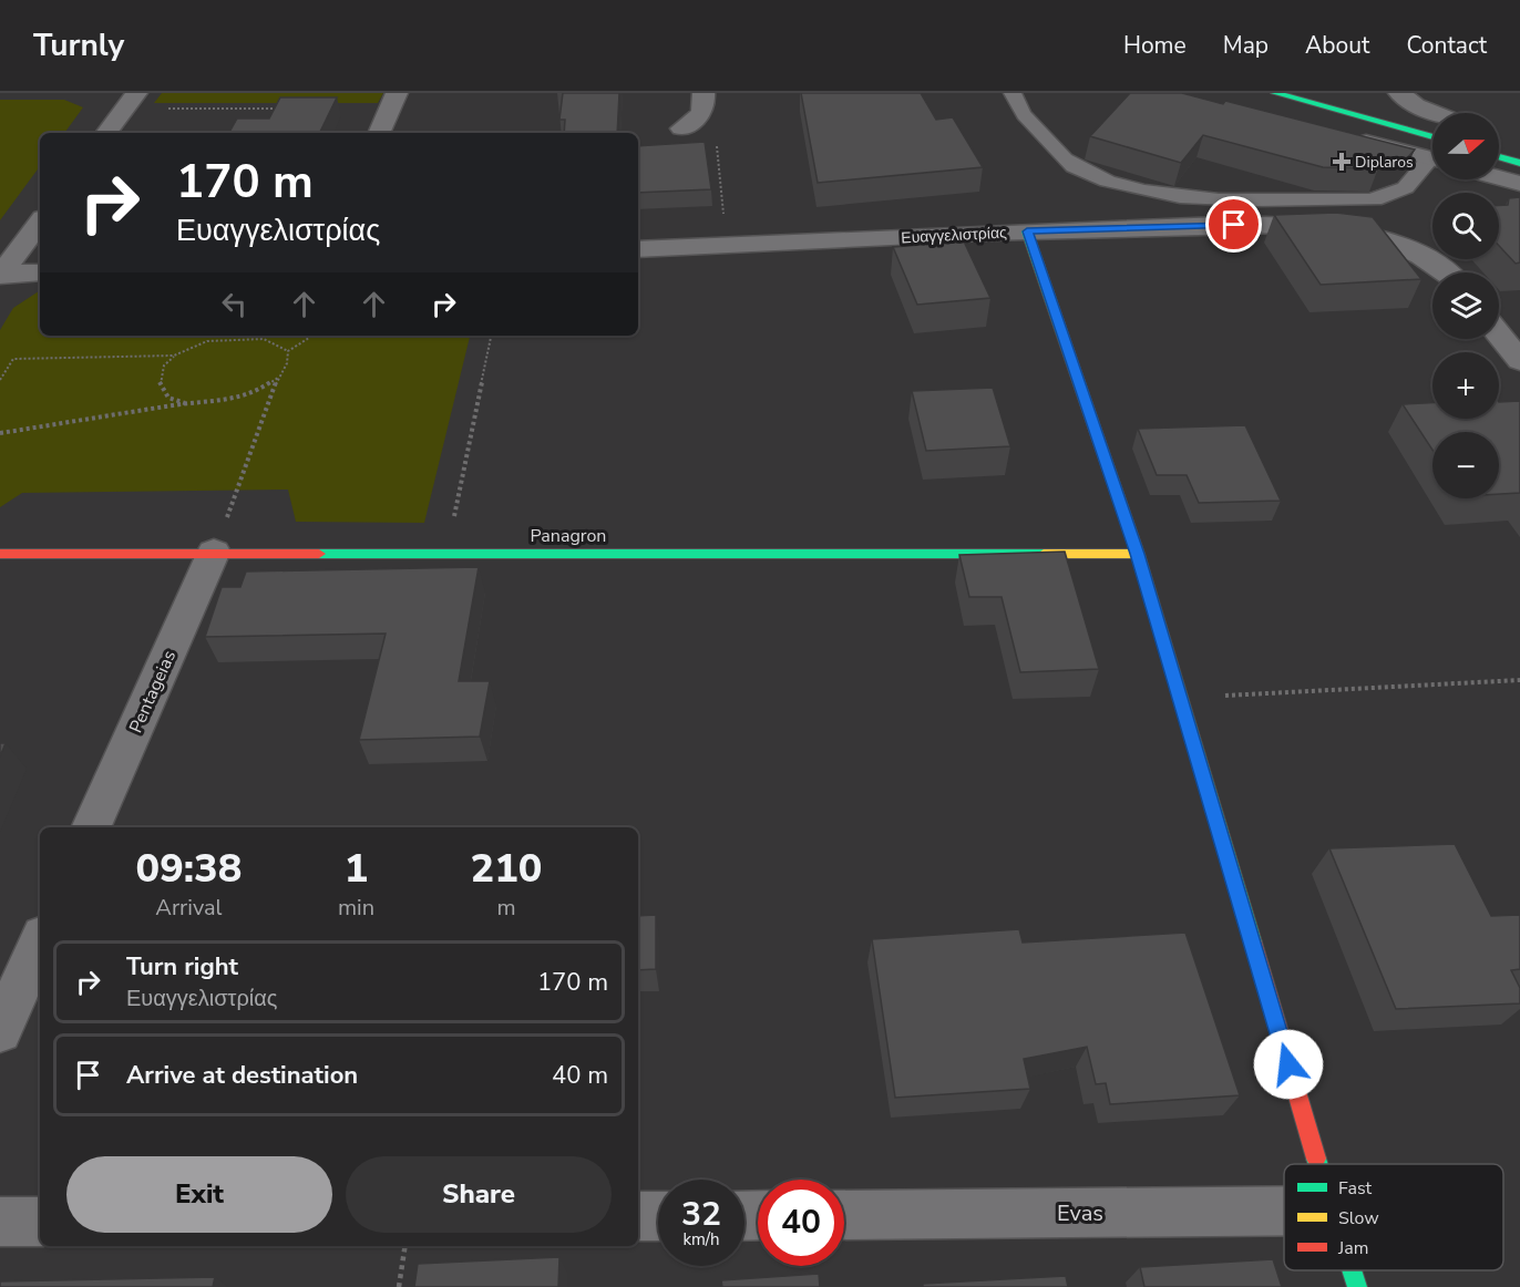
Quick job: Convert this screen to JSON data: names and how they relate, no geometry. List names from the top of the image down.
{
  "streets": {
    "street": [
      "Ευαγγελιστρίας",
      "Panagron",
      "Pentageias",
      "Evas"
    ]
  },
  "crossings": [
    ["Panagron", "Pentageias"]
  ],
  "places": {
    "health": ["Diplaros"]
  },
  "legend": ["Fast", "Slow", "Jam"],
  "north": "right",
  "page": {
    "header": "Turnly",
    "nav": [
      "Home",
      "Map",
      "About",
      "Contact"
    ],
    "map_buttons": ["+", "−"],
    "turn": ["170 m", "Ευαγγελιστρίας"],
    "eta": [
      "09:38",
      "Arrival",
      "1",
      "min",
      "210",
      "m"
    ],
    "list": [
      {
        "name": "Turn right",
        "note": "Ευαγγελιστρίας",
        "value": "170 m"
      },
      {
        "name": "Arrive at destination",
        "value": "40 m"
      }
    ],
    "buttons": ["Exit", "Share"],
    "speed": "32 km/h",
    "limit": "40"
  }
}
